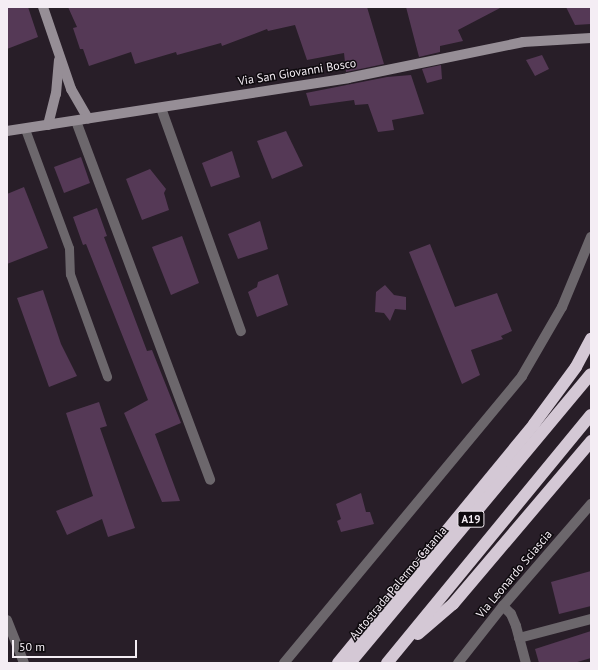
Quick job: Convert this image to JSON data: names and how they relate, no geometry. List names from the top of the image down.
{
  "streets": {
    "highway": ["A19", "Autostrada Palermo-Catania"],
    "main road": ["Via San Giovanni Bosco"],
    "street": ["Via Leonardo Sciascia"]
  },
  "scale_bar": "50 m"
}
